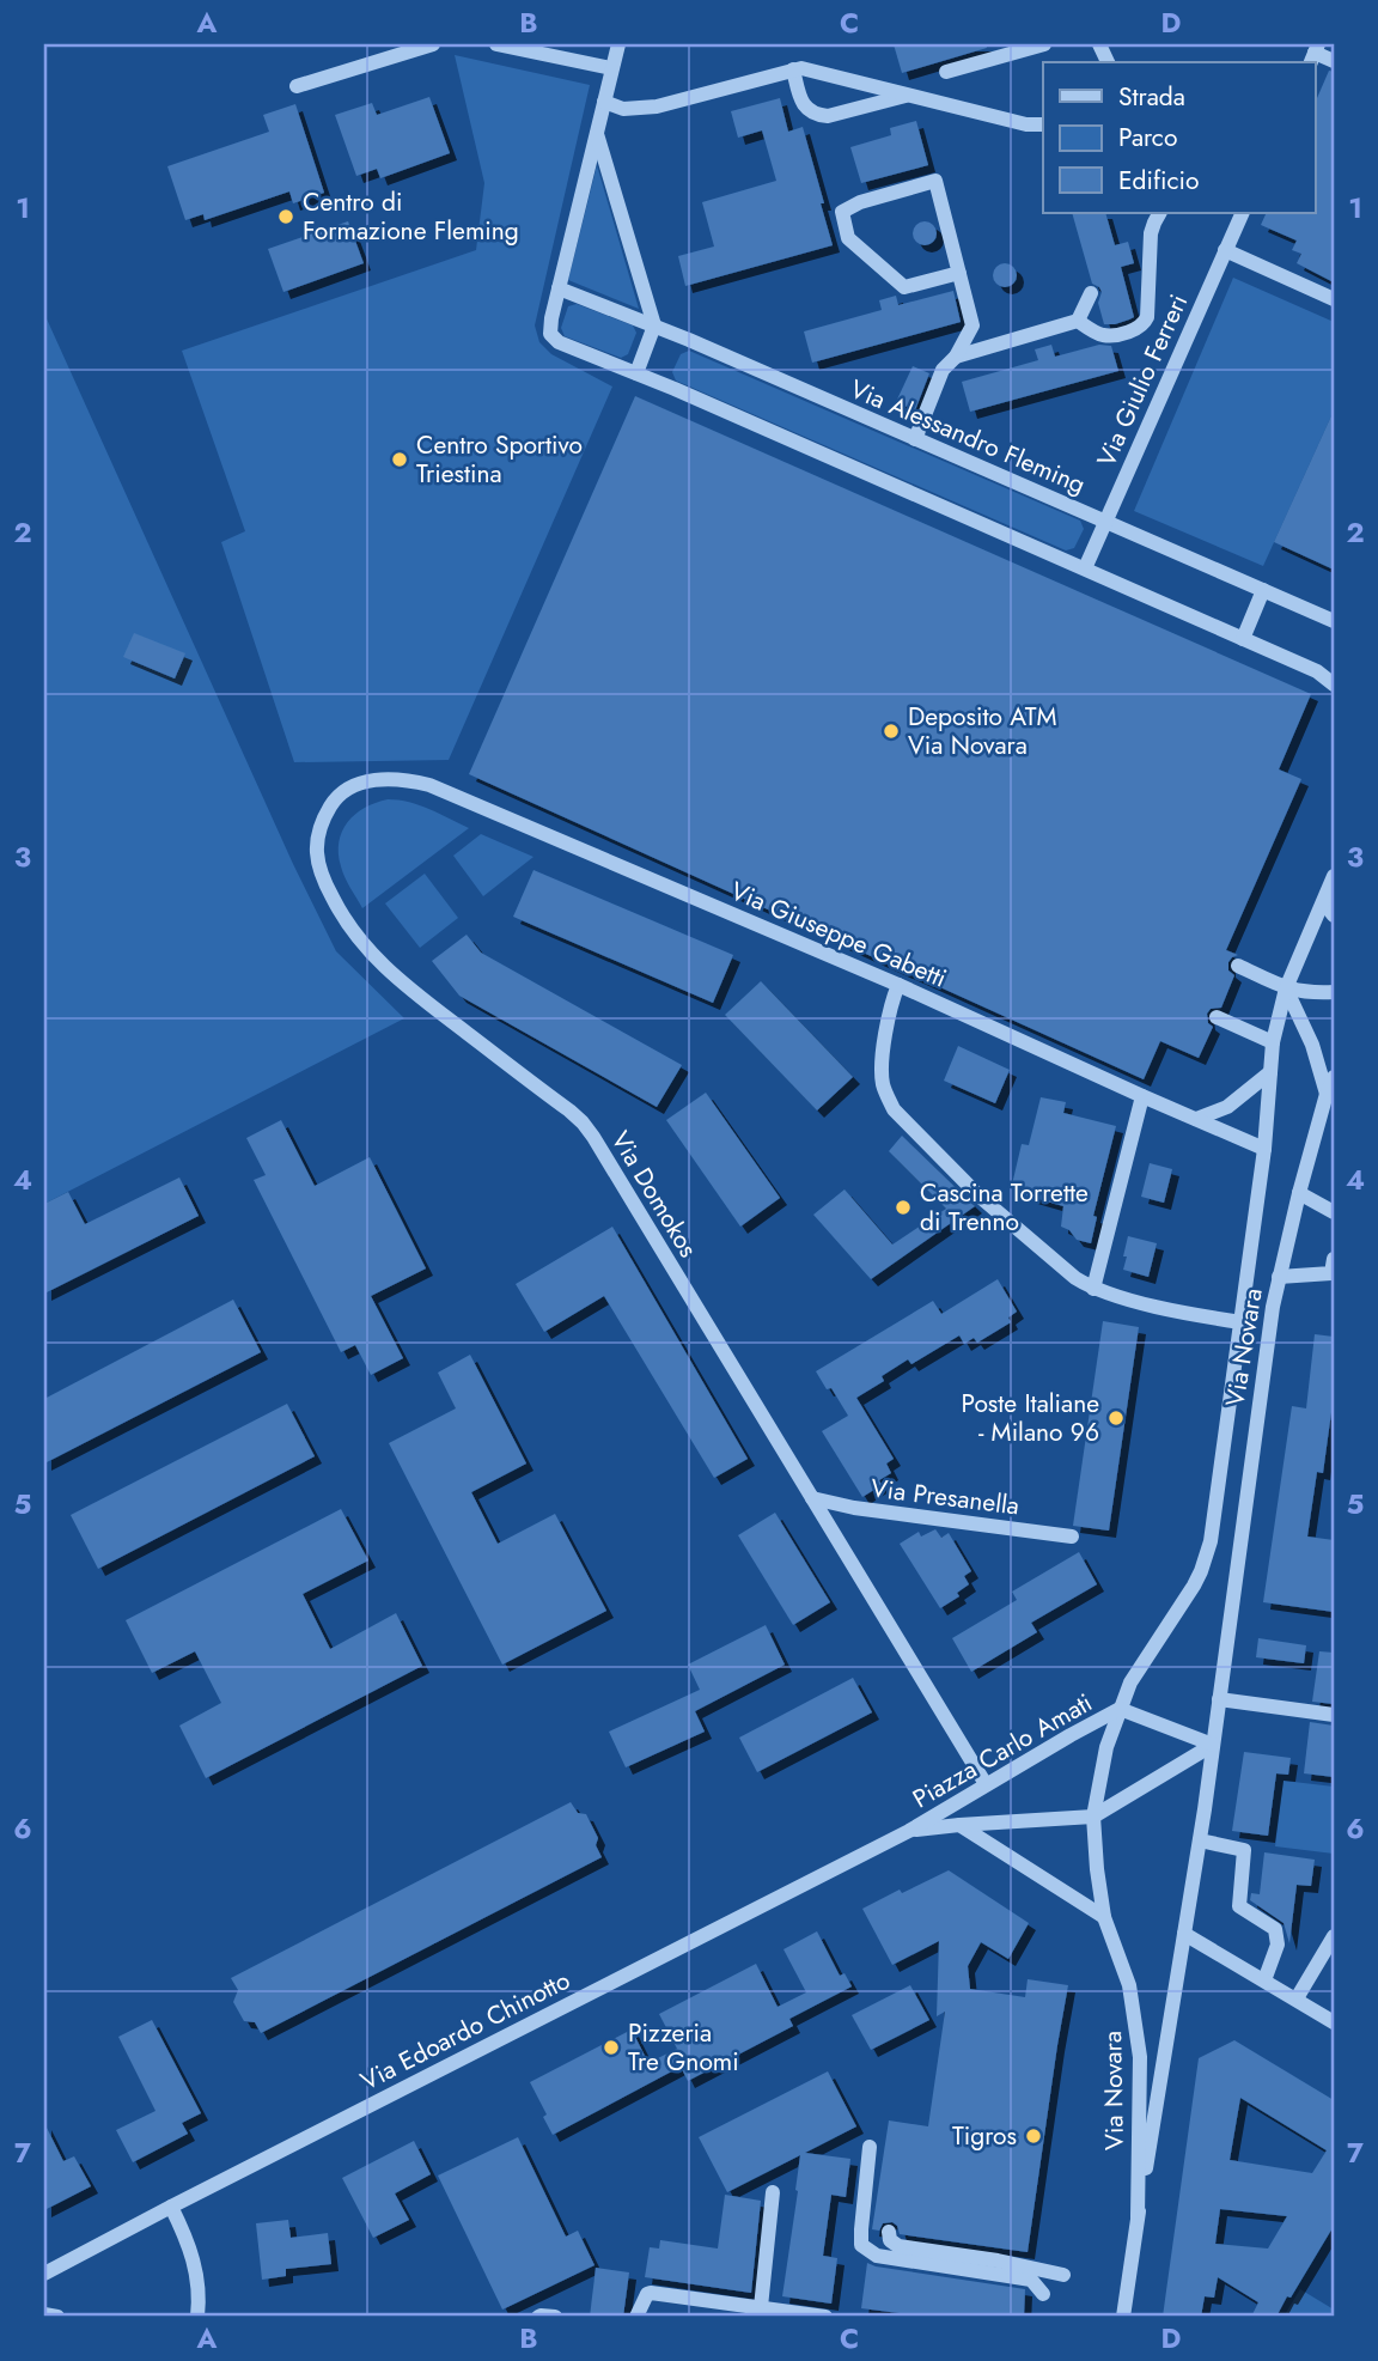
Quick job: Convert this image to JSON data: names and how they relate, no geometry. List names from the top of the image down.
{
  "streets": {
    "street": [
      "Via Giulio Ferreri",
      "Via Alessandro Fleming",
      "Via Giuseppe Gabetti",
      "Via Domokos",
      "Via Novara",
      "Via Presanella",
      "Piazza Carlo Amati",
      "Via Edoardo Chinotto"
    ]
  },
  "crossings": [
    ["Via Giulio Ferreri", "Via Alessandro Fleming"],
    ["Via Giuseppe Gabetti", "Via Domokos"],
    ["Via Giuseppe Gabetti", "Via Novara"],
    ["Via Domokos", "Via Presanella"],
    ["Via Domokos", "Piazza Carlo Amati"],
    ["Via Novara", "Piazza Carlo Amati"],
    ["Piazza Carlo Amati", "Via Edoardo Chinotto"]
  ],
  "places": [
    "Centro di Formazione Fleming",
    "Centro Sportivo Triestina",
    "Deposito ATM Via Novara",
    "Cascina Torrette di Trenno",
    "Poste Italiane - Milano 96",
    "Pizzeria Tre Gnomi",
    "Tigros"
  ],
  "legend": ["Strada", "Parco", "Edificio"],
  "grid": {
    "columns": [
      "A",
      "B",
      "C",
      "D"
    ],
    "rows": [
      "1",
      "2",
      "3",
      "4",
      "5",
      "6",
      "7"
    ]
  }
}
